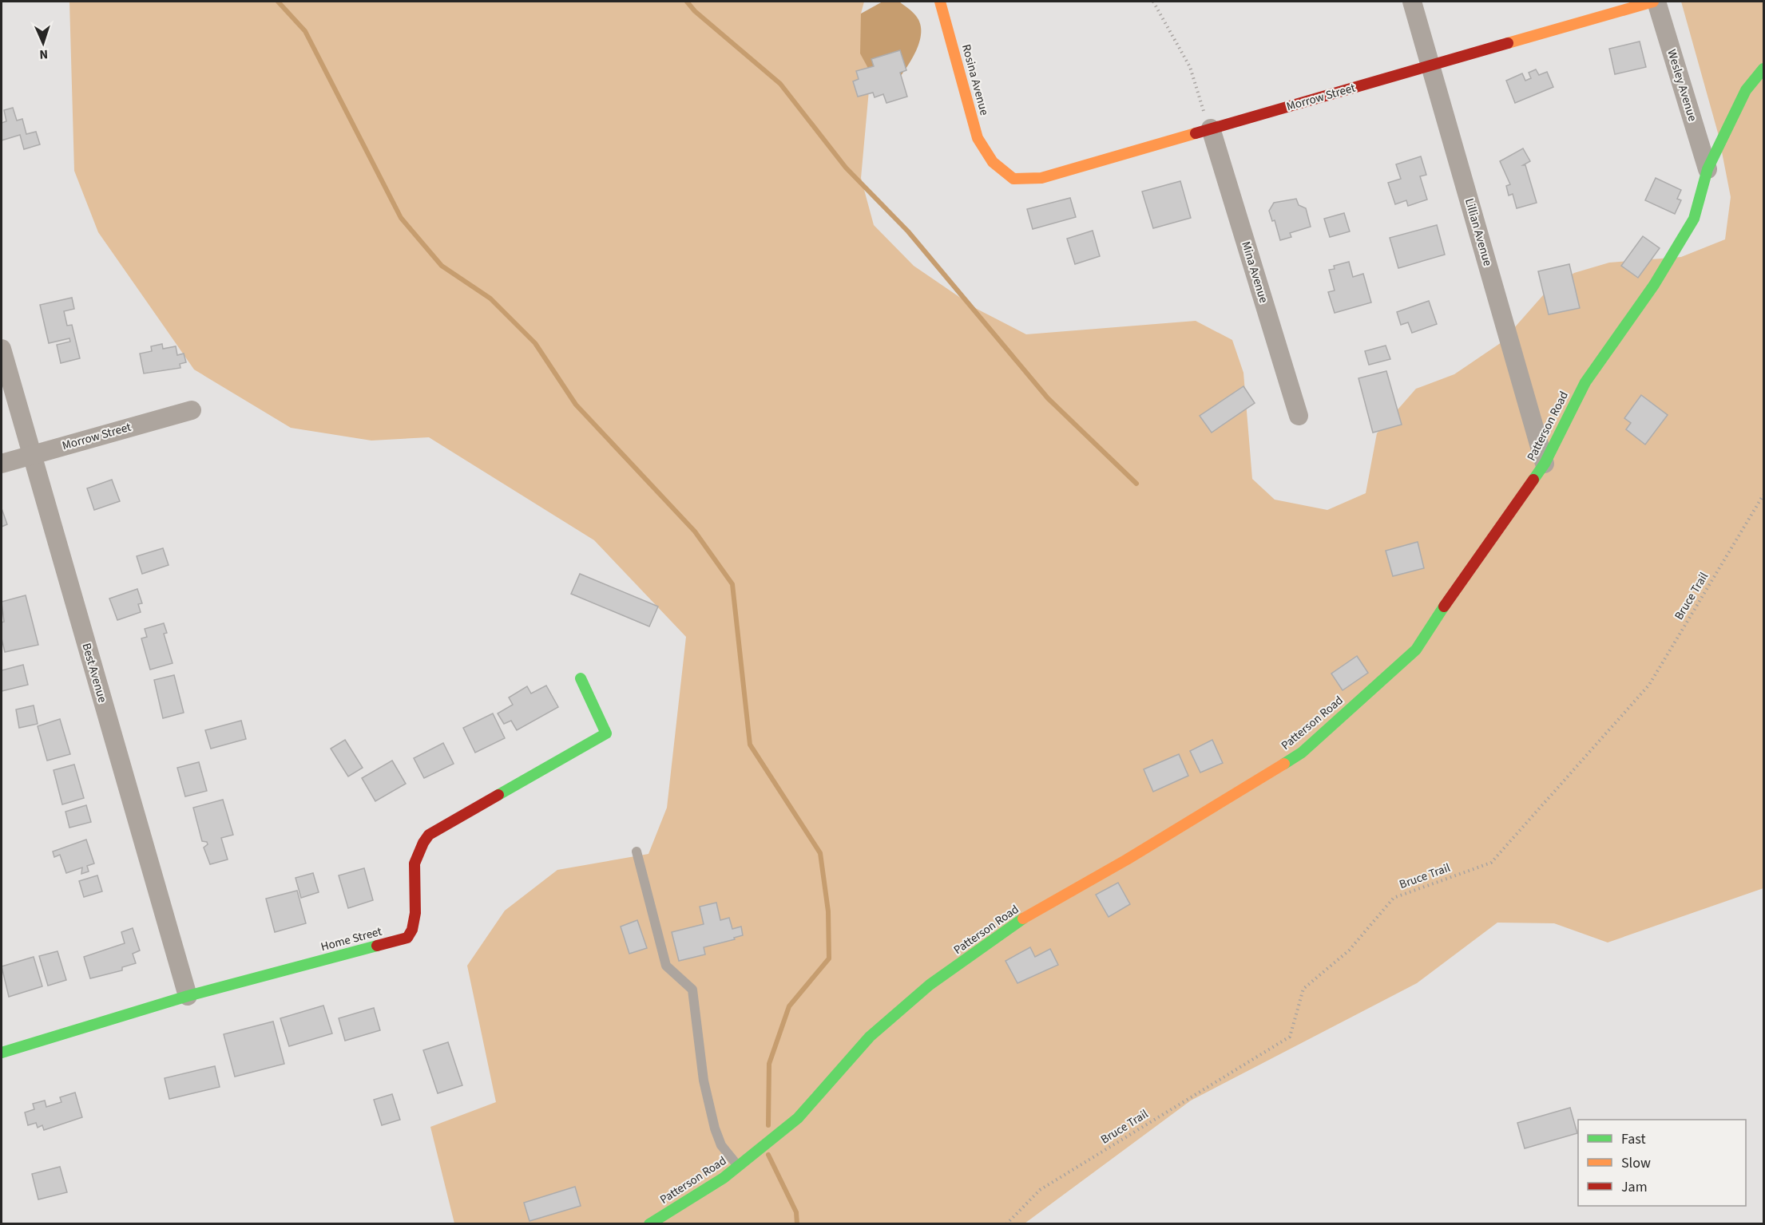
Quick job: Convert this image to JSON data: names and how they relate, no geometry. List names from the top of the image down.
{
  "streets": {
    "street": [
      "Rosina Avenue",
      "Wesley Avenue",
      "Morrow Street",
      "Lillian Avenue",
      "Mina Avenue",
      "Patterson Road",
      "Best Avenue",
      "Home Street"
    ],
    "path": ["Bruce Trail"]
  },
  "crossings": [
    ["Rosina Avenue", "Morrow Street"],
    ["Wesley Avenue", "Morrow Street"],
    ["Wesley Avenue", "Patterson Road"],
    ["Morrow Street", "Lillian Avenue"],
    ["Morrow Street", "Mina Avenue"],
    ["Morrow Street", "Best Avenue"],
    ["Lillian Avenue", "Patterson Road"],
    ["Best Avenue", "Home Street"]
  ],
  "legend": ["Fast", "Slow", "Jam"],
  "north": "bottom"
}
